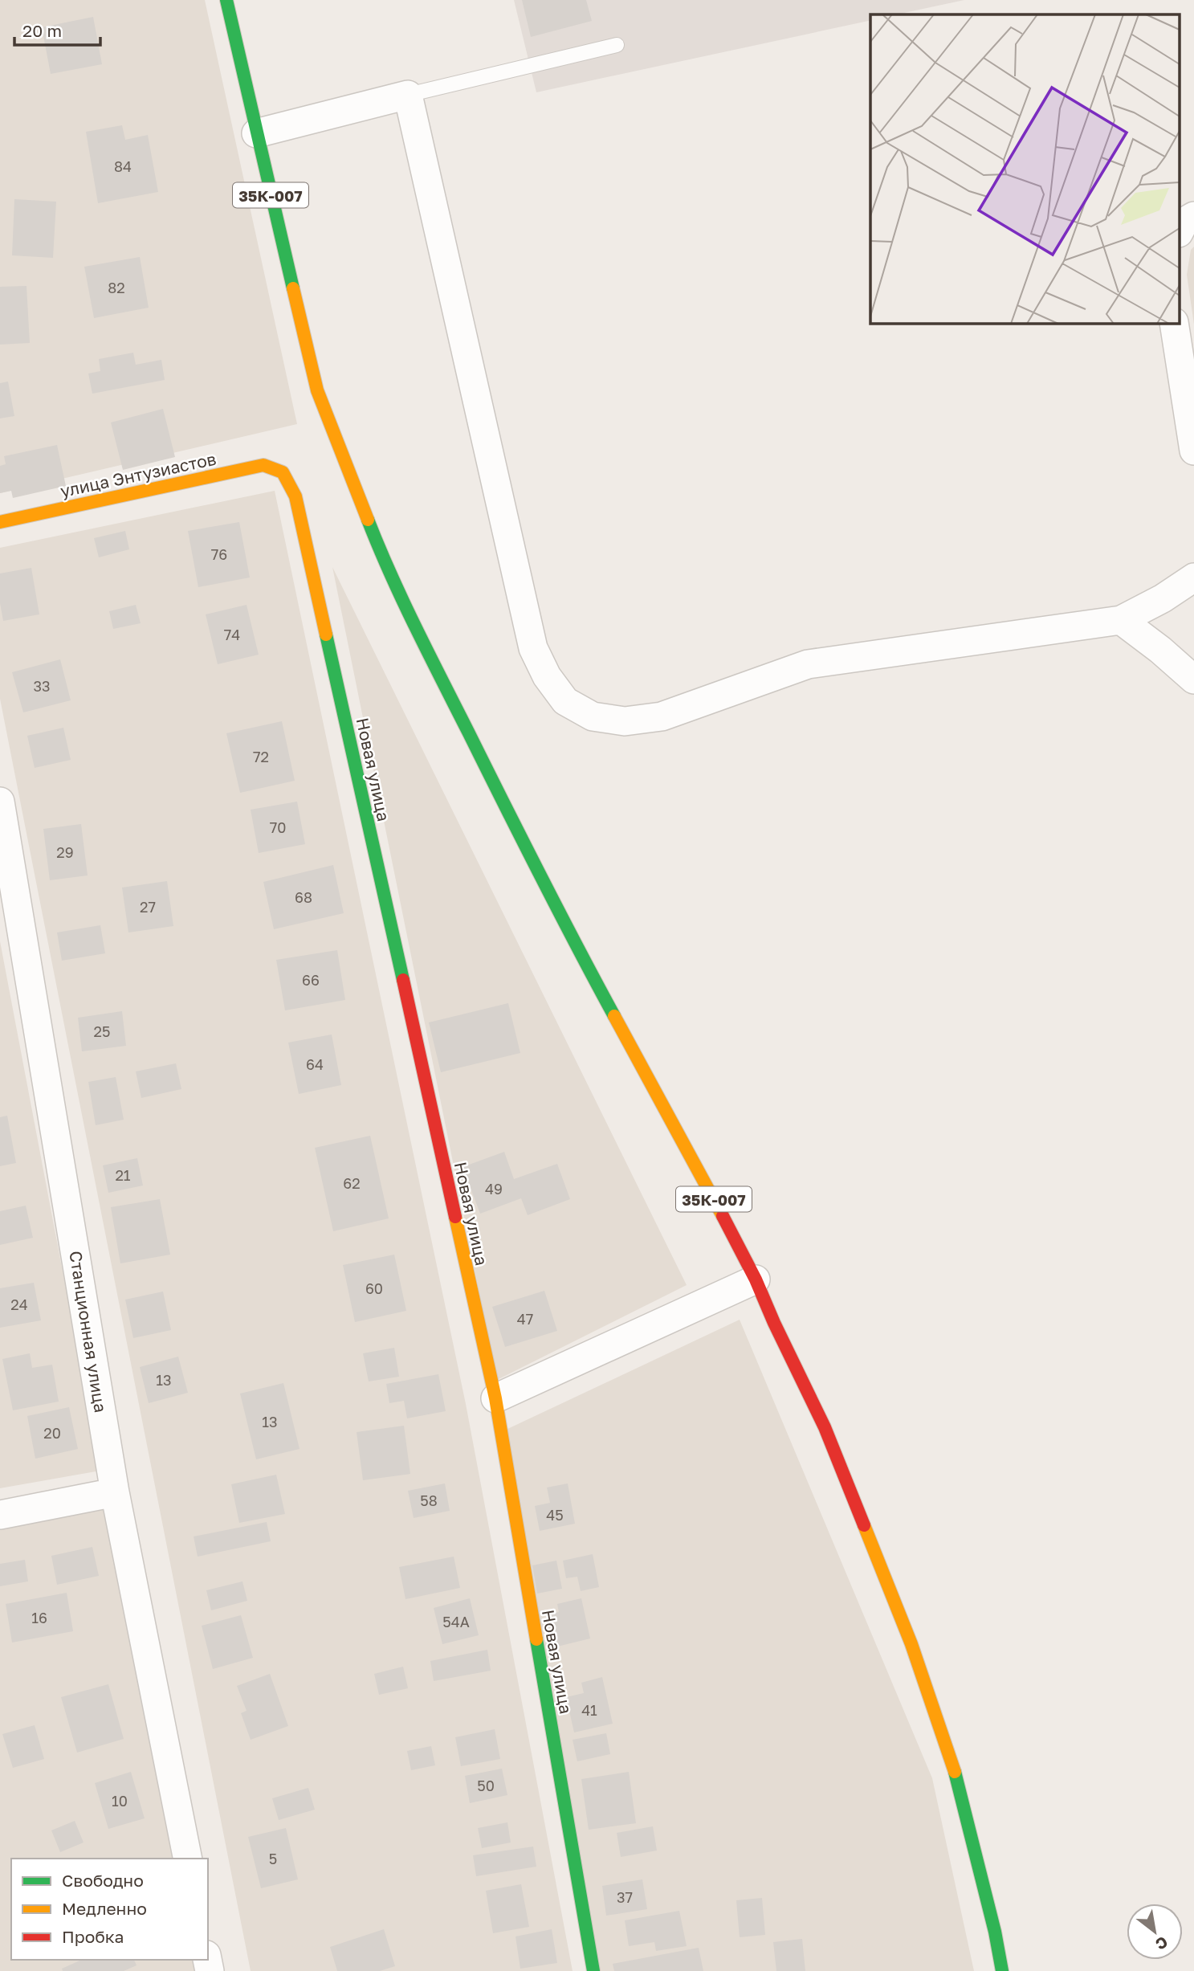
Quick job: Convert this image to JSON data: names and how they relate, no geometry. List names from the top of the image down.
{
  "streets": {
    "main road": ["35К-007", "улица Энтузиастов", "Новая улица"],
    "street": ["Станционная улица"]
  },
  "crossings": [
    ["улица Энтузиастов", "Новая улица"]
  ],
  "house_numbers": [
    "84",
    "82",
    "76",
    "74",
    "33",
    "72",
    "70",
    "29",
    "68",
    "27",
    "66",
    "25",
    "64",
    "21",
    "62",
    "49",
    "60",
    "24",
    "47",
    "13",
    "13",
    "20",
    "58",
    "45",
    "16",
    "54А",
    "41",
    "50",
    "10",
    "5",
    "37"
  ],
  "legend": ["Свободно", "Медленно", "Пробка"],
  "scale_bar": "20 m",
  "north": "bottom right"
}
